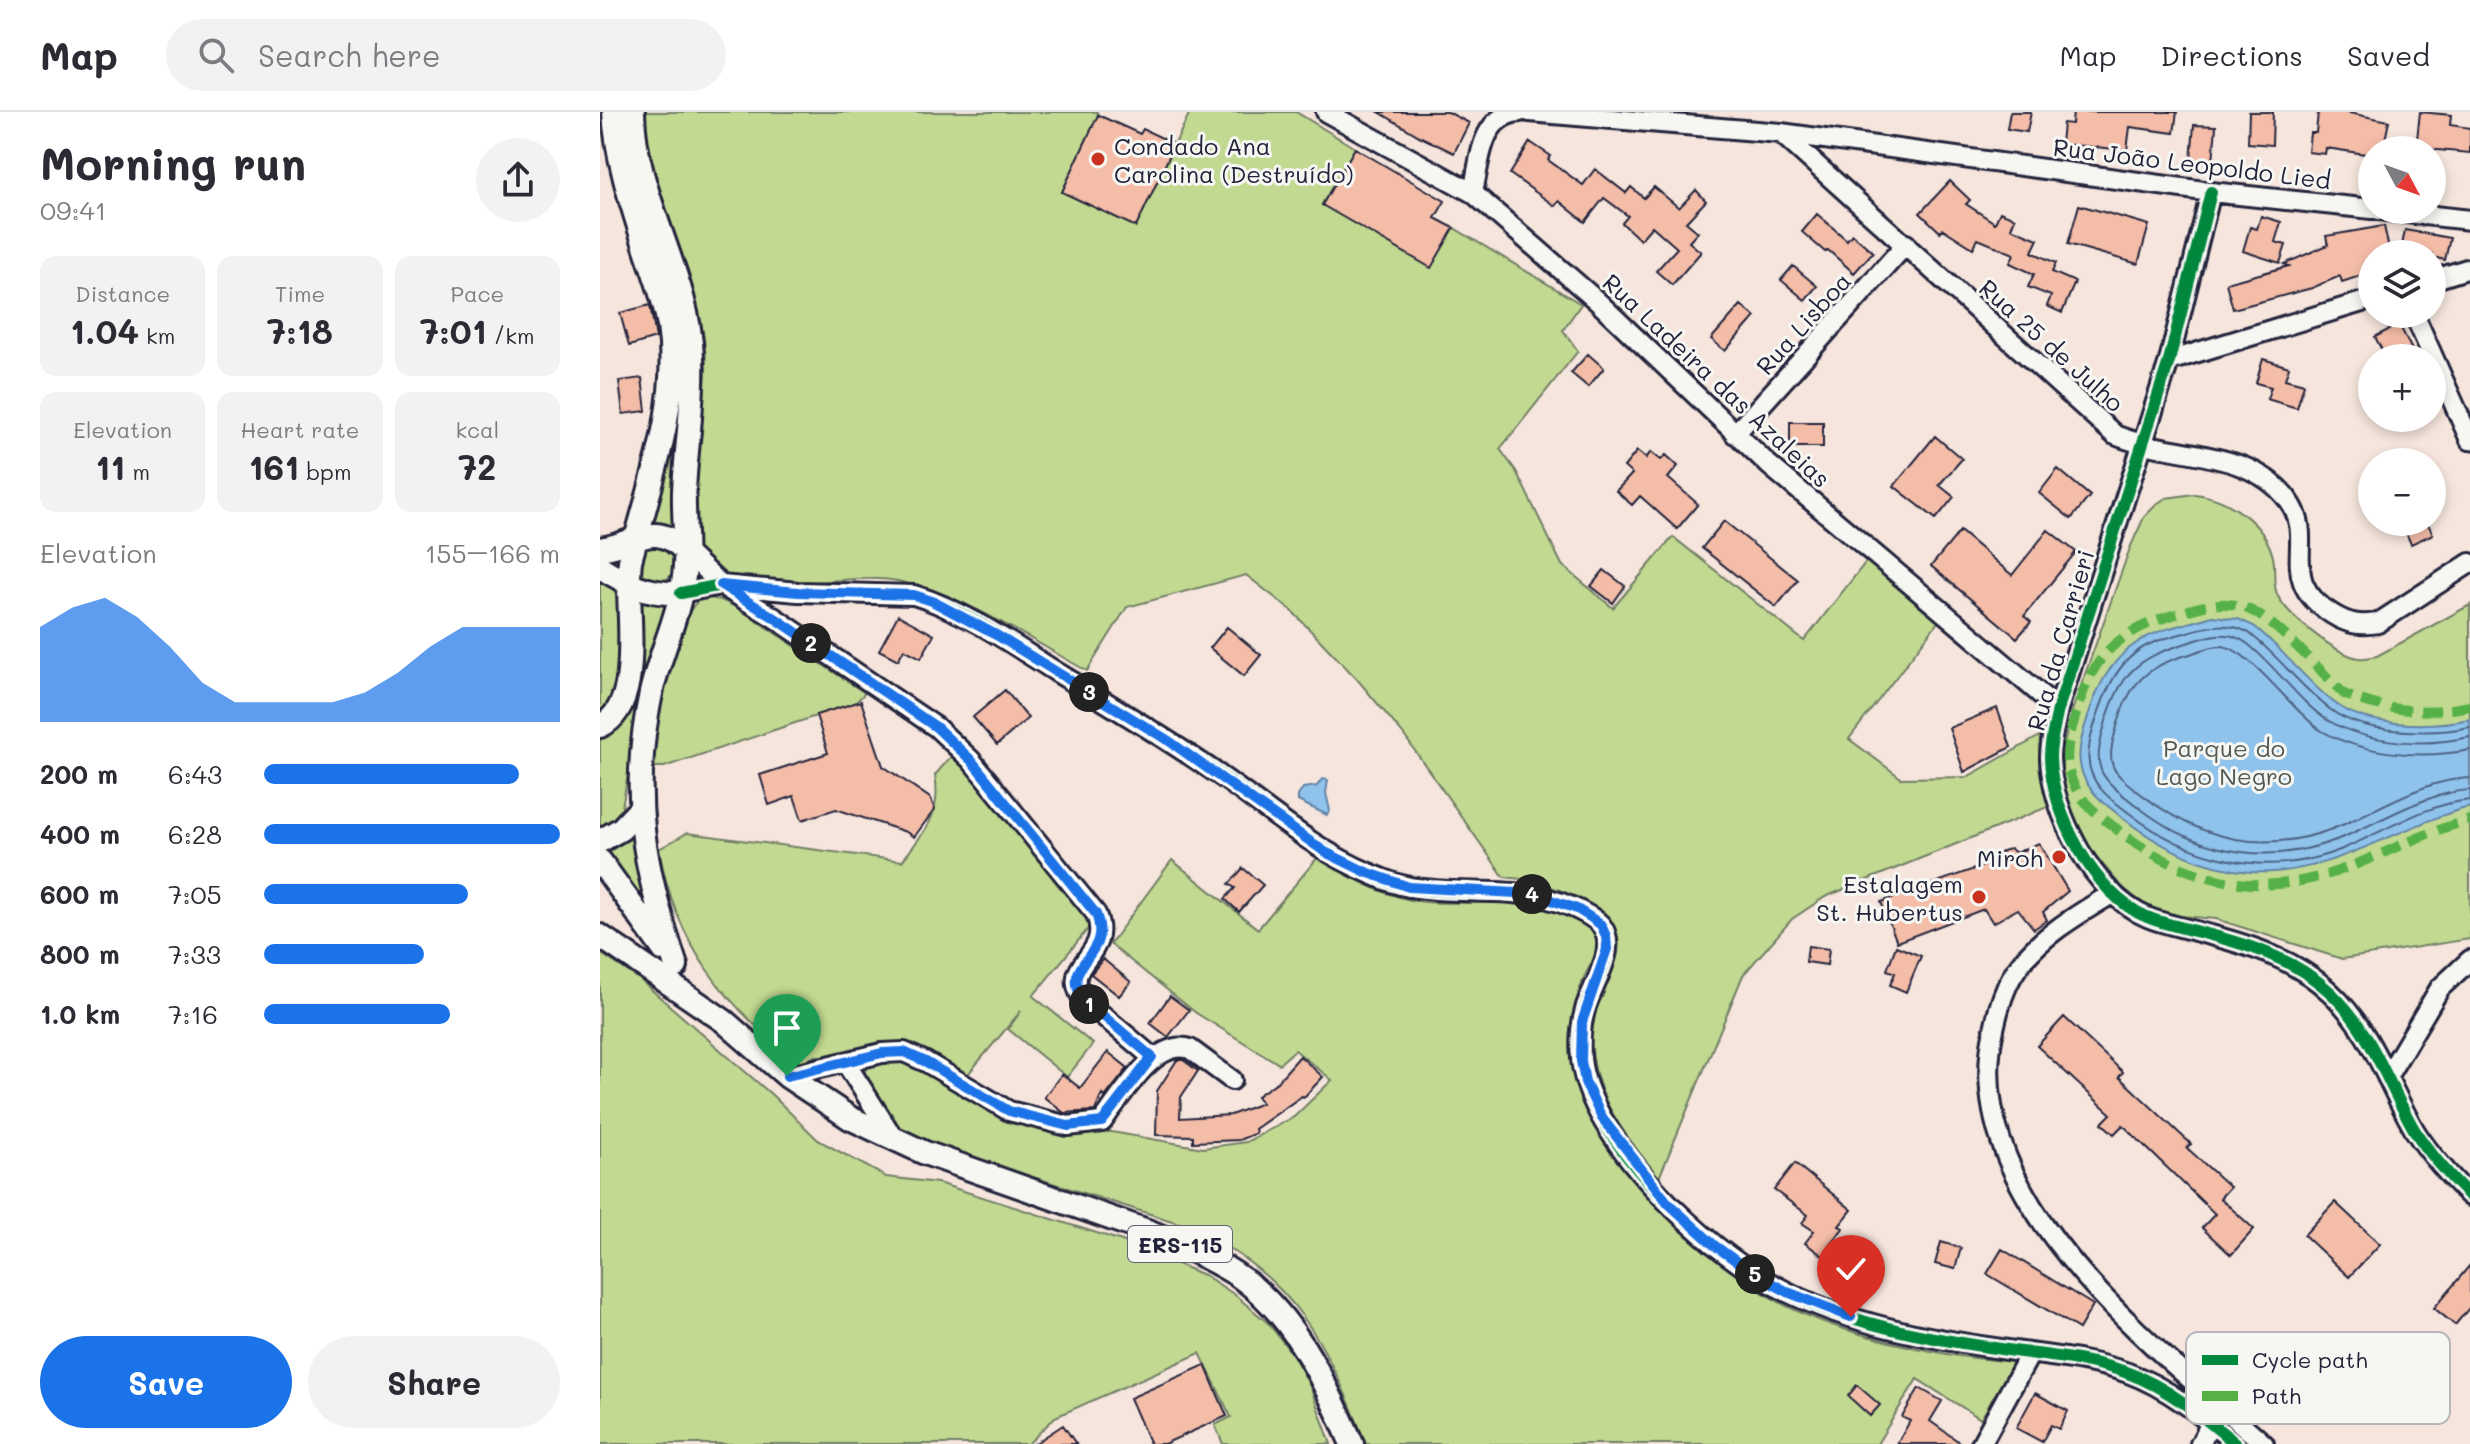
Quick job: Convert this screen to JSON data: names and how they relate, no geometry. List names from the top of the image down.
{
  "streets": {
    "main road": ["ERS-115"],
    "street": [
      "Rua João Leopoldo Lied",
      "Rua Lisboa",
      "Rua 25 de Julho",
      "Rua Ladeira das Azaleias",
      "Rua da Carrieri"
    ]
  },
  "crossings": [
    ["Rua João Leopoldo Lied", "Rua 25 de Julho"],
    ["Rua João Leopoldo Lied", "Rua da Carrieri"],
    ["Rua Lisboa", "Rua 25 de Julho"],
    ["Rua Lisboa", "Rua Ladeira das Azaleias"],
    ["Rua 25 de Julho", "Rua da Carrieri"],
    ["Rua Ladeira das Azaleias", "Rua da Carrieri"]
  ],
  "parks": ["Parque do Lago Negro"],
  "places": ["Condado Ana Carolina (Destruído)", "Miroh", "Estalagem St. Hubertus"],
  "legend": ["Cycle path", "Path"],
  "north": "bottom right",
  "page": {
    "header": "Map",
    "search": "Search here",
    "nav": ["Map", "Directions", "Saved"],
    "heading": ["Morning run", "09:41"],
    "map_buttons": ["+", "−"],
    "stats": [
      ["Distance", "1.04 km"],
      ["Time", "7:18"],
      ["Pace", "7:01 /km"],
      ["Elevation", "11 m"],
      ["Heart rate", "161 bpm"],
      ["kcal", "72"]
    ],
    "chart": ["Elevation", "155–166 m"],
    "pins": [
      "2",
      "3",
      "4",
      "1",
      "5"
    ],
    "list": [
      {
        "name": "200 m",
        "note": "6:43"
      },
      {
        "name": "400 m",
        "note": "6:28"
      },
      {
        "name": "600 m",
        "note": "7:05"
      },
      {
        "name": "800 m",
        "note": "7:33"
      },
      {
        "name": "1.0 km",
        "note": "7:16"
      }
    ],
    "buttons": ["Save", "Share"]
  }
}
